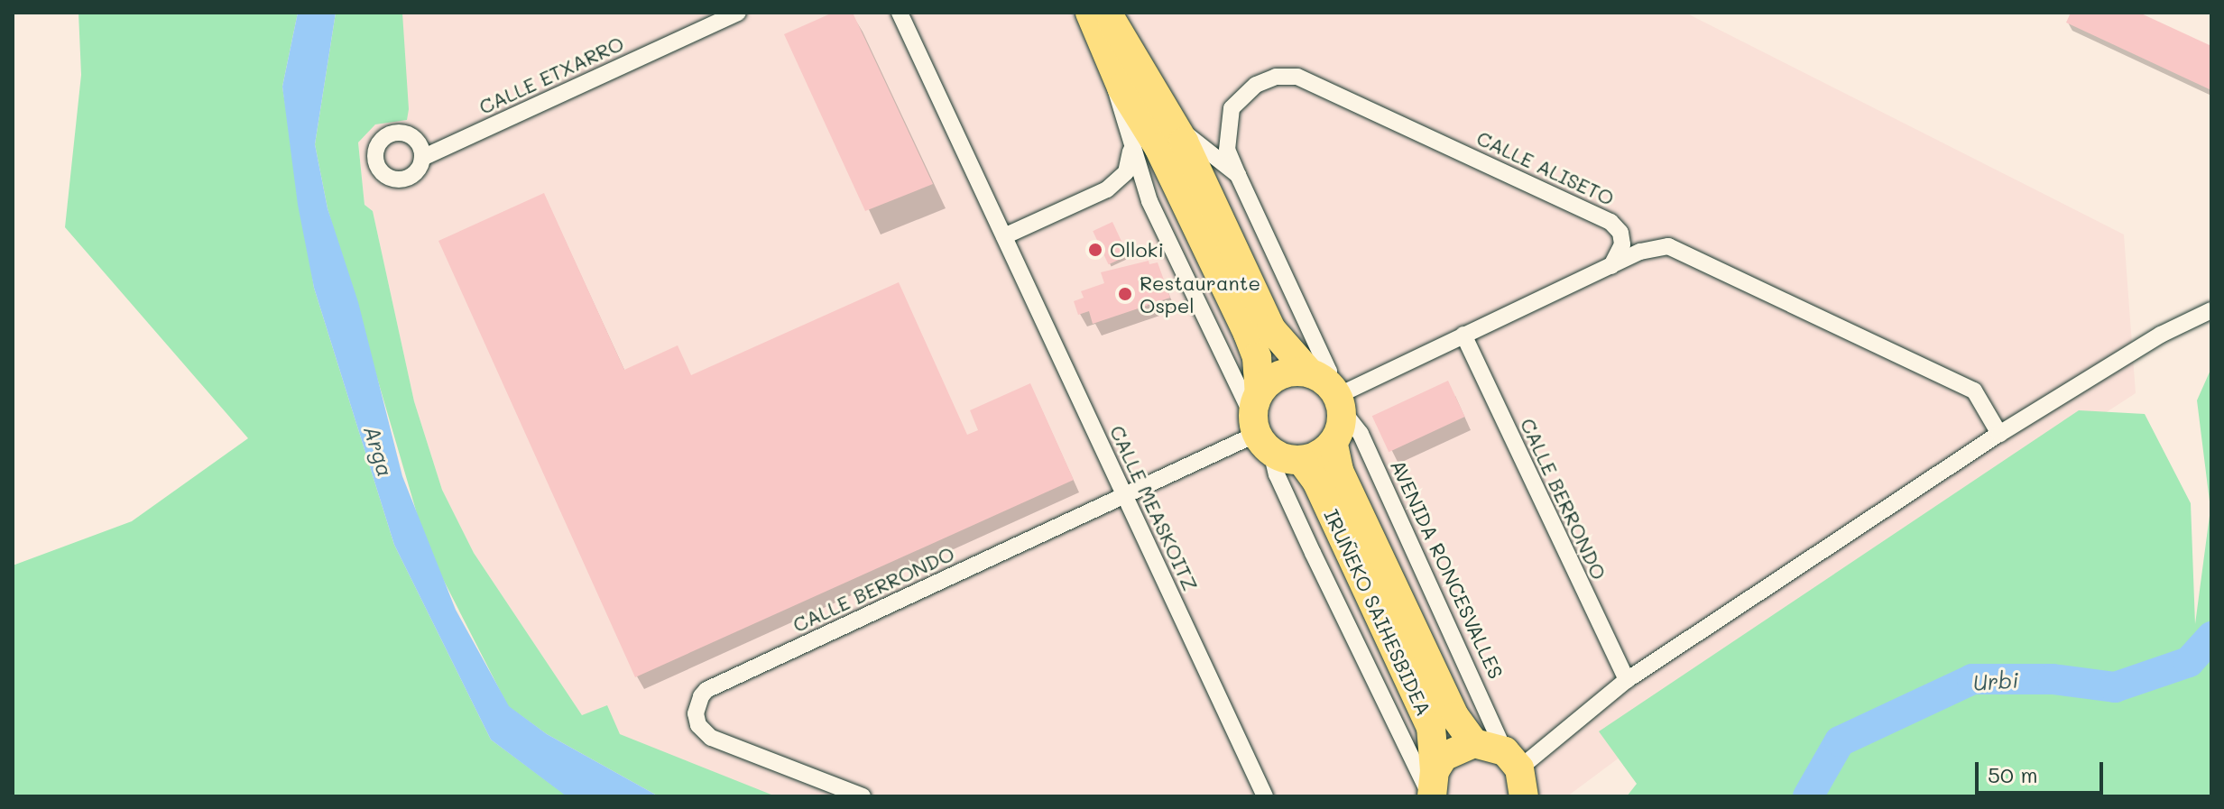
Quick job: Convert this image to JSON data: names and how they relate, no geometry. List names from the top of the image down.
{
  "streets": {
    "highway": ["IRUÑEKO SAIHESBIDEA"],
    "street": [
      "CALLE ETXARRO",
      "CALLE ALISETO",
      "CALLE BERRONDO",
      "CALLE MEASKOITZ",
      "AVENIDA RONCESVALLES"
    ]
  },
  "crossings": [
    ["CALLE ALISETO", "AVENIDA RONCESVALLES"],
    ["CALLE BERRONDO", "CALLE MEASKOITZ"],
    ["CALLE BERRONDO", "AVENIDA RONCESVALLES"],
    ["CALLE BERRONDO", "IRUÑEKO SAIHESBIDEA"],
    ["AVENIDA RONCESVALLES", "IRUÑEKO SAIHESBIDEA"]
  ],
  "water": ["Arga", "Urbi"],
  "places": ["Olloki", "Restaurante Ospel"],
  "scale_bar": "50 m"
}
